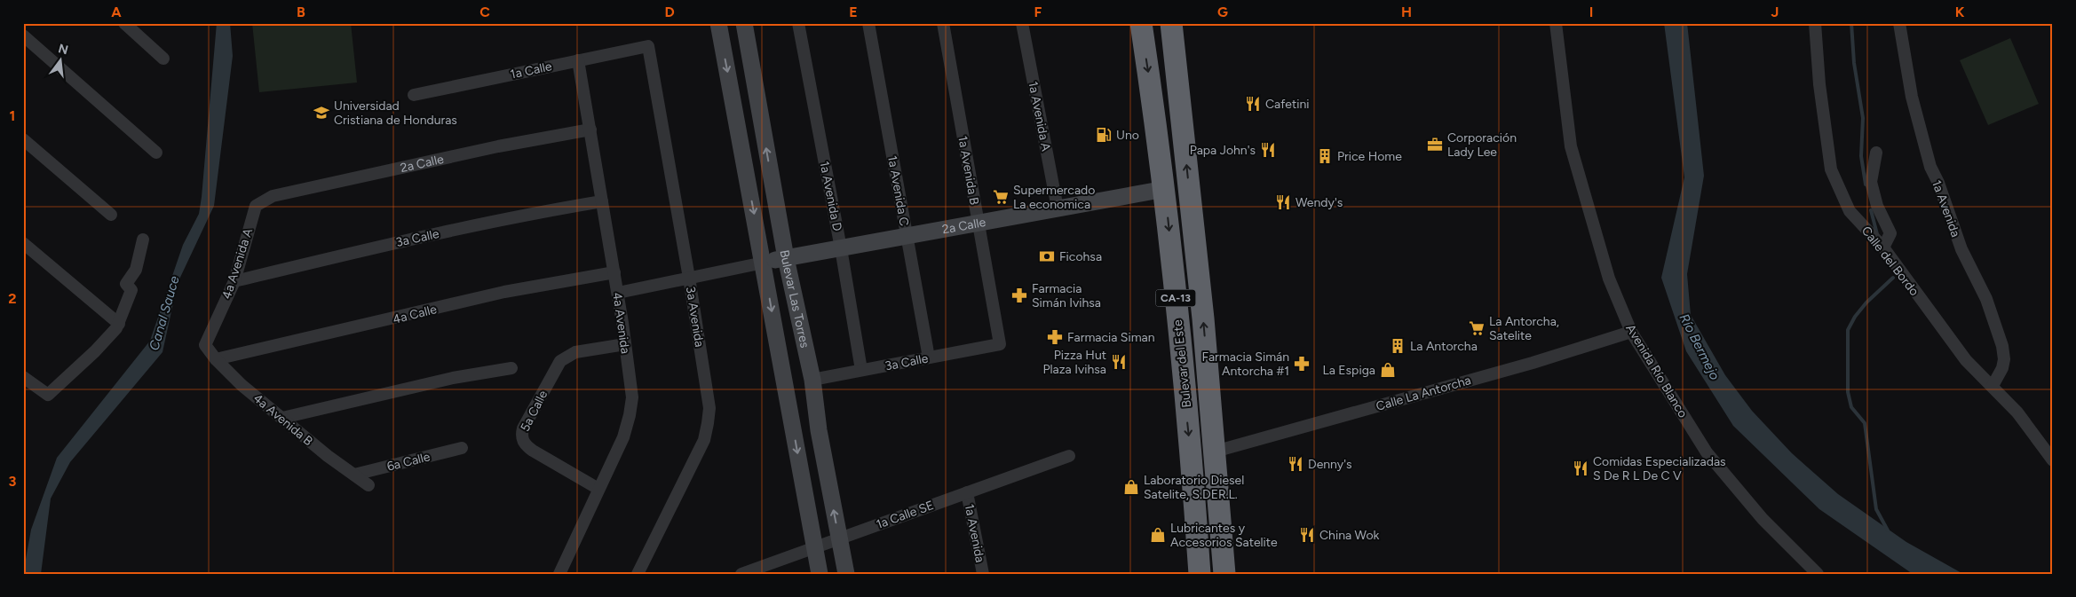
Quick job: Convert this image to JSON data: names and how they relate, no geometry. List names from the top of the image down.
{
  "streets": {
    "highway": ["CA-13", "Bulevar del Este"],
    "street": [
      "1a Calle",
      "1a Avenida A",
      "2a Calle",
      "1a Avenida B",
      "1a Avenida C",
      "1a Avenida D",
      "1a Avenida",
      "3a Calle",
      "Calle del Bordo",
      "4a Avenida A",
      "Bulevar Las Torres",
      "4a Calle",
      "3a Avenida",
      "4a Avenida",
      "Avenida Río Blanco",
      "Calle La Antorcha",
      "5a Calle",
      "4a Avenida B",
      "6a Calle",
      "1a Calle SE"
    ]
  },
  "crossings": [
    ["1a Calle", "3a Avenida"],
    ["1a Calle", "4a Avenida"],
    ["1a Avenida A", "2a Calle"],
    ["2a Calle", "1a Avenida B"],
    ["2a Calle", "1a Avenida C"],
    ["2a Calle", "1a Avenida D"],
    ["2a Calle", "4a Avenida A"],
    ["2a Calle", "Bulevar Las Torres"],
    ["2a Calle", "4a Avenida"],
    ["2a Calle", "Bulevar del Este"],
    ["1a Avenida B", "3a Calle"],
    ["1a Avenida C", "3a Calle"],
    ["1a Avenida D", "3a Calle"],
    ["1a Avenida", "Calle del Bordo"],
    ["1a Avenida", "1a Calle SE"],
    ["3a Calle", "4a Avenida A"],
    ["3a Calle", "Bulevar Las Torres"],
    ["3a Calle", "4a Avenida"],
    ["4a Avenida A", "4a Avenida B"],
    ["Bulevar Las Torres", "1a Calle SE"],
    ["4a Calle", "4a Avenida"],
    ["4a Calle", "4a Avenida B"],
    ["4a Avenida", "5a Calle"],
    ["Bulevar del Este", "Calle La Antorcha"],
    ["Avenida Río Blanco", "Calle La Antorcha"],
    ["4a Avenida B", "6a Calle"]
  ],
  "water": ["Canal Sauce", "Río Bermejo"],
  "places": {
    "restaurant": [
      "Cafetini",
      "Papa John's",
      "Wendy's",
      "Pizza Hut Plaza Ivihsa",
      "Denny's",
      "Comidas Especializadas S De R L De C V",
      "China Wok"
    ],
    "school or university": ["Universidad Cristiana de Honduras"],
    "fuel station": ["Uno"],
    "office": ["Corporación Lady Lee"],
    "building": ["Price Home", "La Antorcha"],
    "supermarket": ["Supermercado La economica", "La Antorcha, Satelite"],
    "bank": ["Ficohsa"],
    "pharmacy": ["Farmacia Simán Ivihsa", "Farmacia Siman", "Farmacia Simán Antorcha #1"],
    "shop": ["La Espiga", "Laboratorio Diesel Satelite, S.DER.L.", "Lubricantes y Accesorios Satelite"]
  },
  "north": "top",
  "grid": {
    "columns": [
      "A",
      "B",
      "C",
      "D",
      "E",
      "F",
      "G",
      "H",
      "I",
      "J",
      "K"
    ],
    "rows": ["1", "2", "3"]
  }
}
